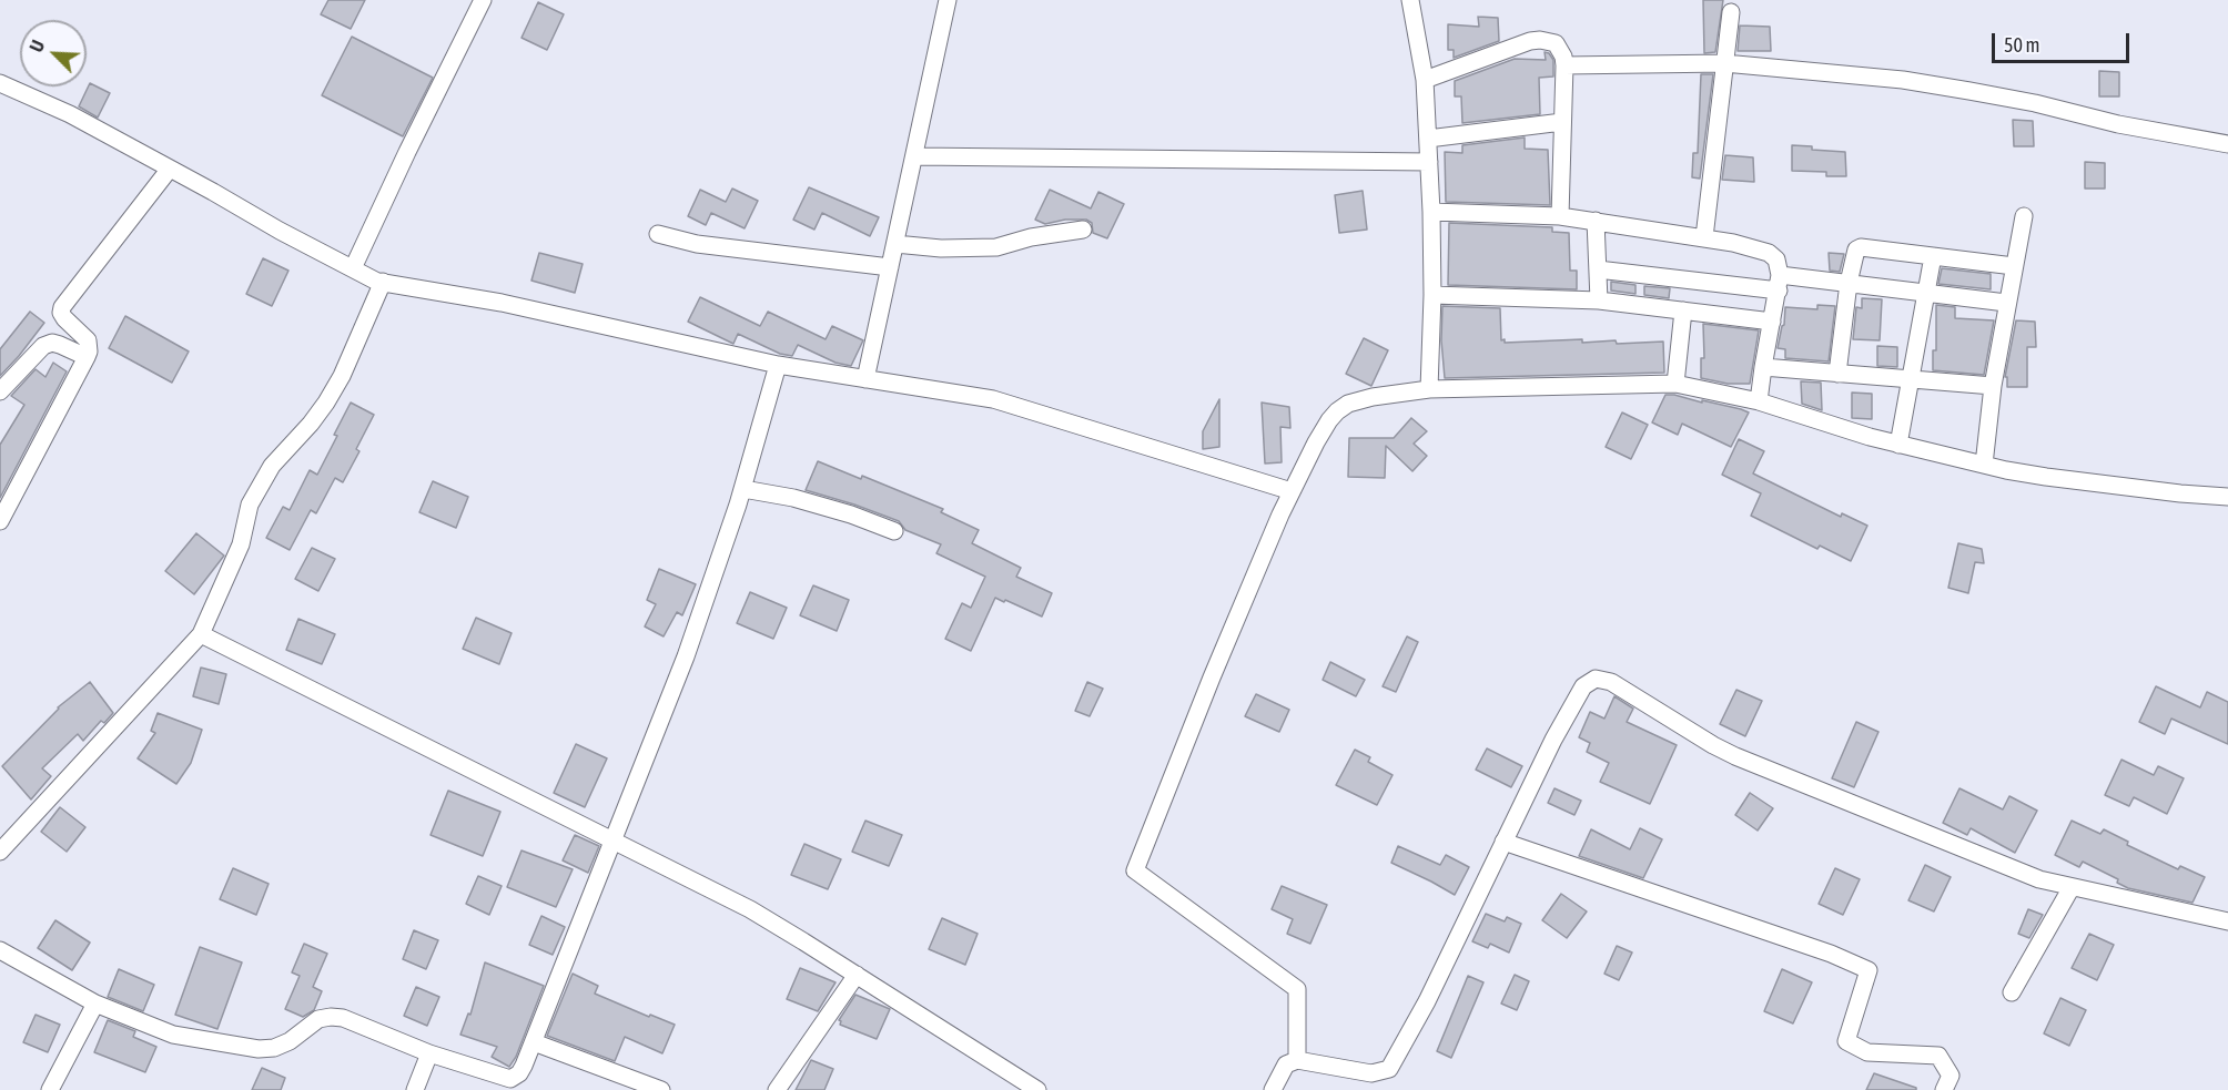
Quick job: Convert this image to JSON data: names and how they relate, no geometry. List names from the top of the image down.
{
  "scale_bar": "50 m",
  "north": "top left"
}
